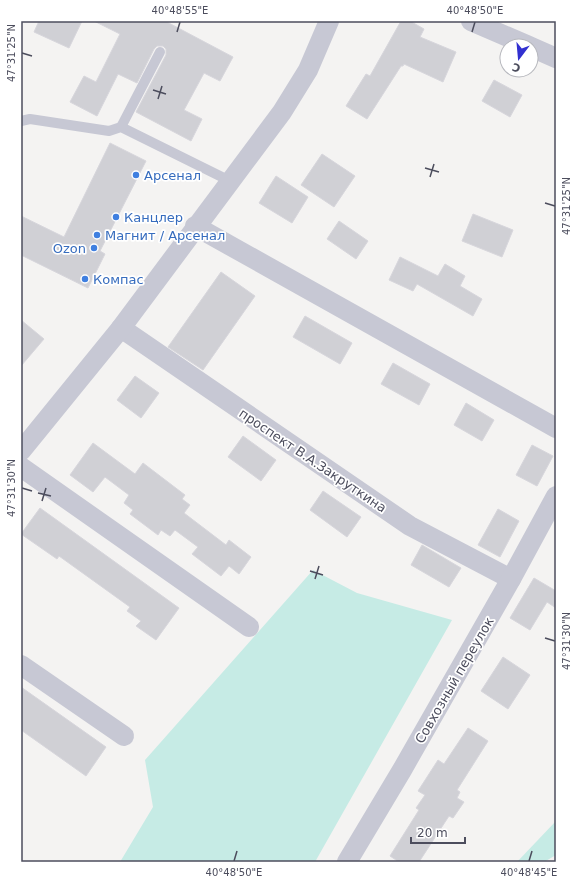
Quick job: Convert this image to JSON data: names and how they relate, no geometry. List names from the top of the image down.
{
  "streets": {
    "street": ["проспект В.А.Закруткина", "Совхозный переулок"]
  },
  "crossings": [
    ["проспект В.А.Закруткина", "Совхозный переулок"]
  ],
  "places": [
    "Арсенал",
    "Канцлер",
    "Магнит / Арсенал",
    "Ozon",
    "Компас"
  ],
  "scale_bar": "20 m",
  "north": "bottom",
  "coordinates": [
    "40°48'55\"E",
    "40°48'50\"E",
    "47°31'25\"N",
    "47°31'30\"N",
    "40°48'45\"E"
  ]
}
